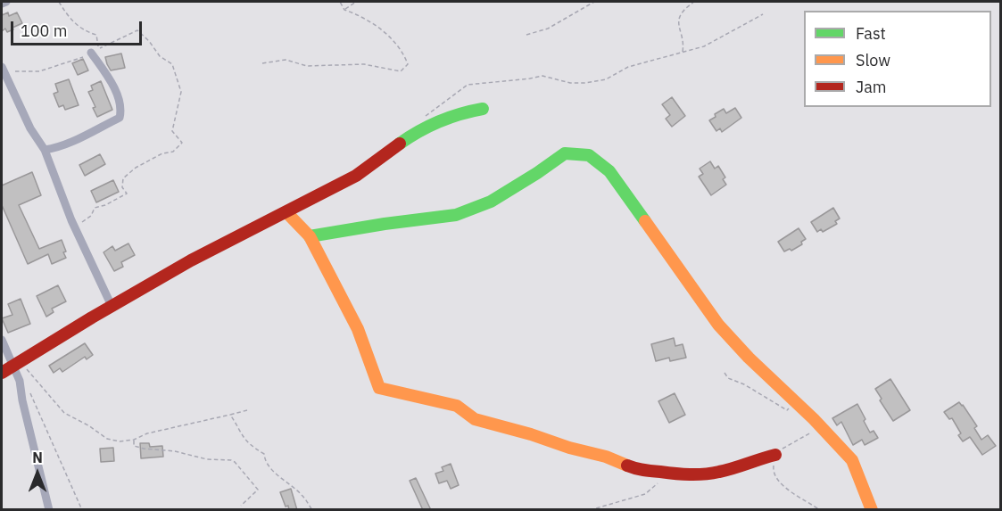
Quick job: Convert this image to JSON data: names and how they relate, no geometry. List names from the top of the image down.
{
  "legend": ["Fast", "Slow", "Jam"],
  "scale_bar": "100 m",
  "north": "top"
}
